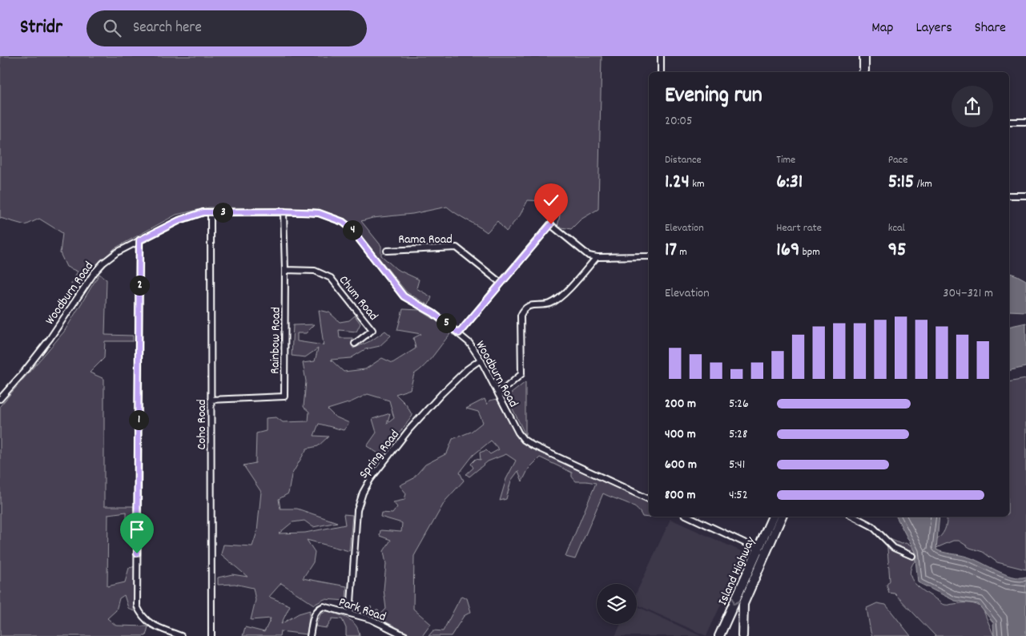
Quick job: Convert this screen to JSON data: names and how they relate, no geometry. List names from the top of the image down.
{
  "streets": {
    "main road": ["Island Highway"],
    "street": [
      "Rama Road",
      "Woodburn Road",
      "Chum Road",
      "Rainbow Road",
      "Coho Road",
      "Spring Road",
      "Park Road"
    ]
  },
  "crossings": [
    ["Woodburn Road", "Rainbow Road"],
    ["Woodburn Road", "Coho Road"],
    ["Woodburn Road", "Spring Road"],
    ["Chum Road", "Rainbow Road"],
    ["Rainbow Road", "Coho Road"],
    ["Spring Road", "Park Road"]
  ],
  "page": {
    "header": "Stridr",
    "search": "Search here",
    "nav": ["Map", "Layers", "Share"],
    "heading": ["Evening run", "20:05"],
    "stats": [
      ["Distance", "1.24 km"],
      ["Time", "6:31"],
      ["Pace", "5:15 /km"],
      ["Elevation", "17 m"],
      ["Heart rate", "169 bpm"],
      ["kcal", "95"]
    ],
    "pins": [
      "3",
      "4",
      "2",
      "5",
      "1"
    ],
    "chart": ["Elevation", "304–321 m"],
    "list": [
      {
        "name": "200 m",
        "note": "5:26"
      },
      {
        "name": "400 m",
        "note": "5:28"
      },
      {
        "name": "600 m",
        "note": "5:41"
      },
      {
        "name": "800 m",
        "note": "4:52"
      }
    ]
  }
}
